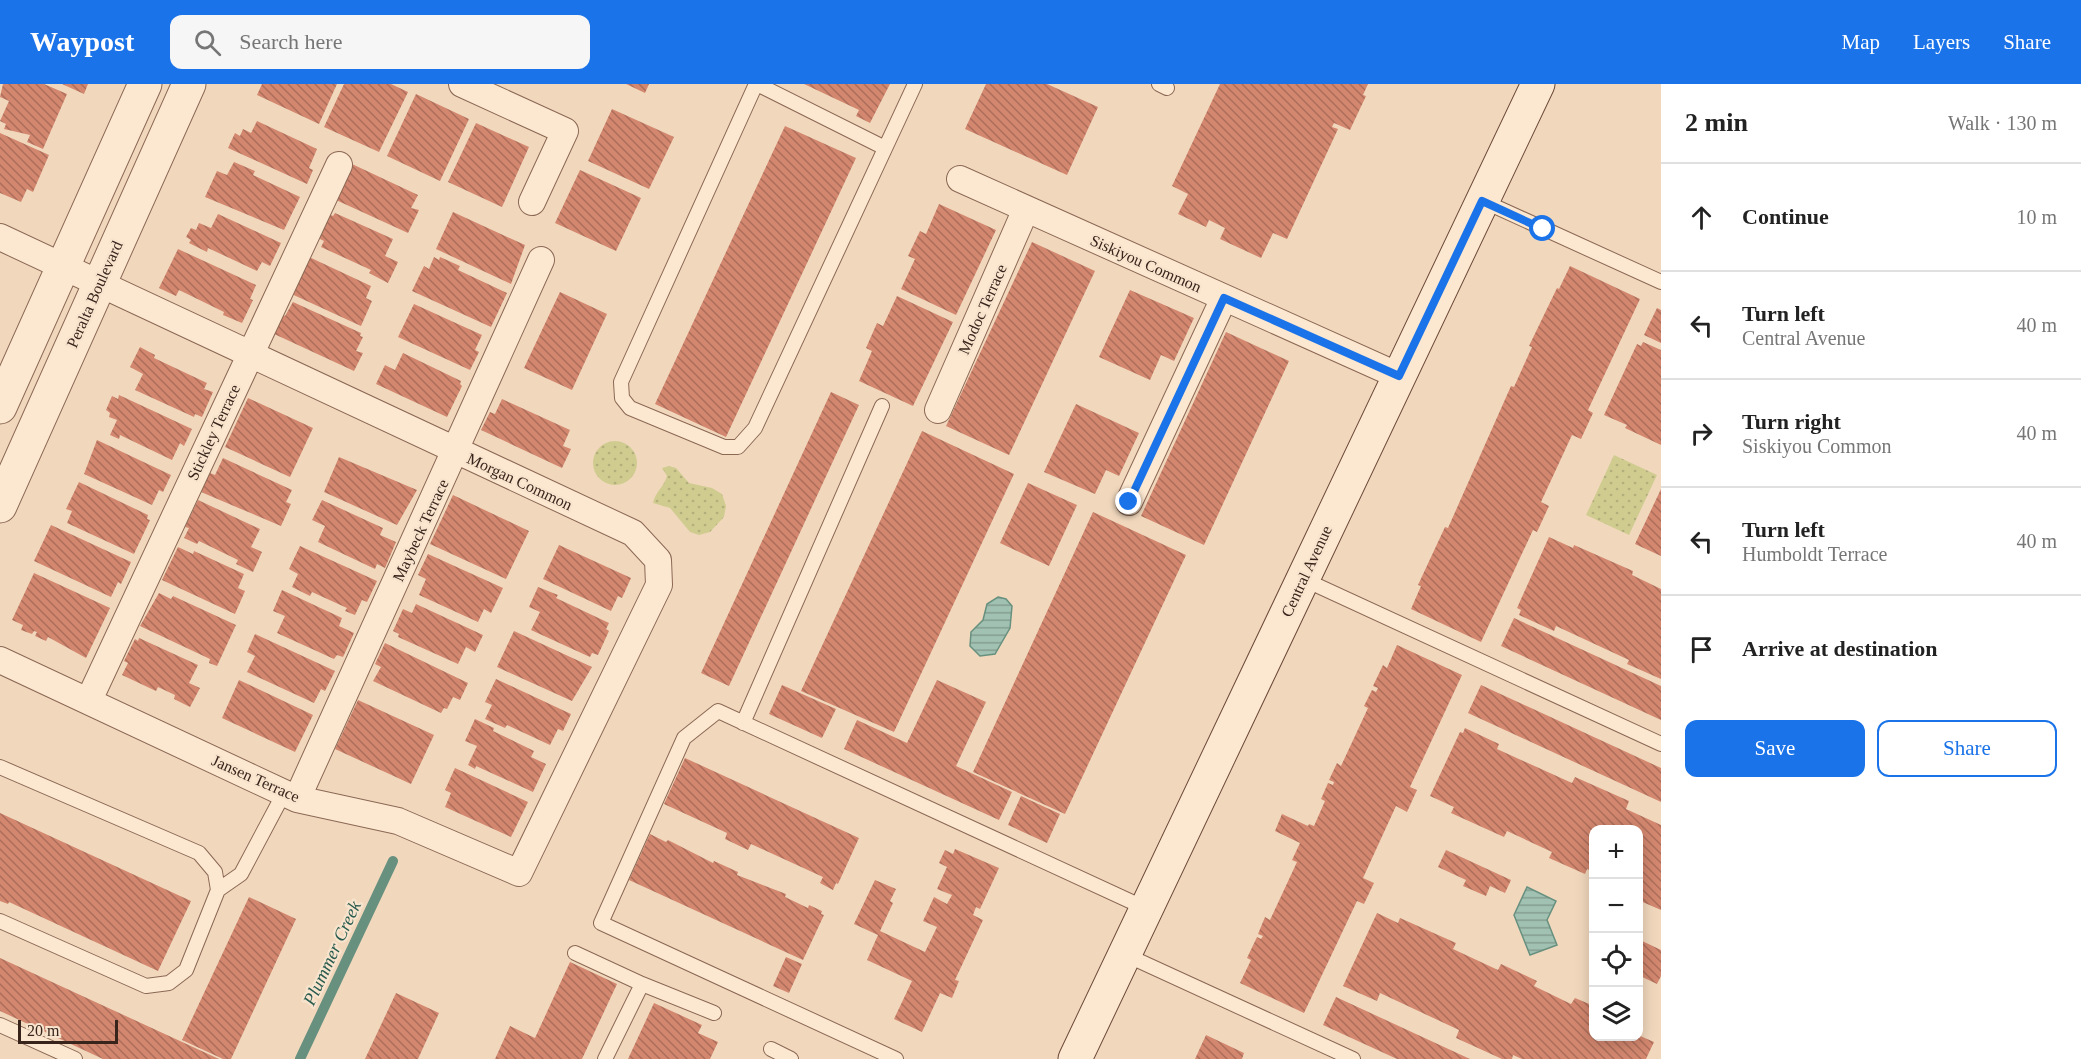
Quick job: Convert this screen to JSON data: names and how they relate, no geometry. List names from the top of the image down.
{
  "streets": {
    "main road": ["Peralta Boulevard", "Central Avenue"],
    "street": [
      "Siskiyou Common",
      "Modoc Terrace",
      "Stickley Terrace",
      "Morgan Common",
      "Maybeck Terrace",
      "Jansen Terrace"
    ]
  },
  "crossings": [
    ["Siskiyou Common", "Modoc Terrace"],
    ["Siskiyou Common", "Central Avenue"],
    ["Peralta Boulevard", "Morgan Common"],
    ["Stickley Terrace", "Morgan Common"],
    ["Stickley Terrace", "Jansen Terrace"],
    ["Morgan Common", "Maybeck Terrace"],
    ["Morgan Common", "Jansen Terrace"],
    ["Maybeck Terrace", "Jansen Terrace"]
  ],
  "water": ["Plummer Creek"],
  "scale_bar": "20 m",
  "page": {
    "header": "Waypost",
    "search": "Search here",
    "nav": ["Map", "Layers", "Share"],
    "heading": ["2 min", "Walk · 130 m"],
    "list": [
      ["Continue", "10 m"],
      ["Turn left", "Central Avenue", "40 m"],
      ["Turn right", "Siskiyou Common", "40 m"],
      ["Turn left", "Humboldt Terrace", "40 m"],
      "Arrive at destination"
    ],
    "buttons": ["Save", "Share"],
    "map_buttons": ["+", "−"],
    "scale": "20 m"
  }
}
